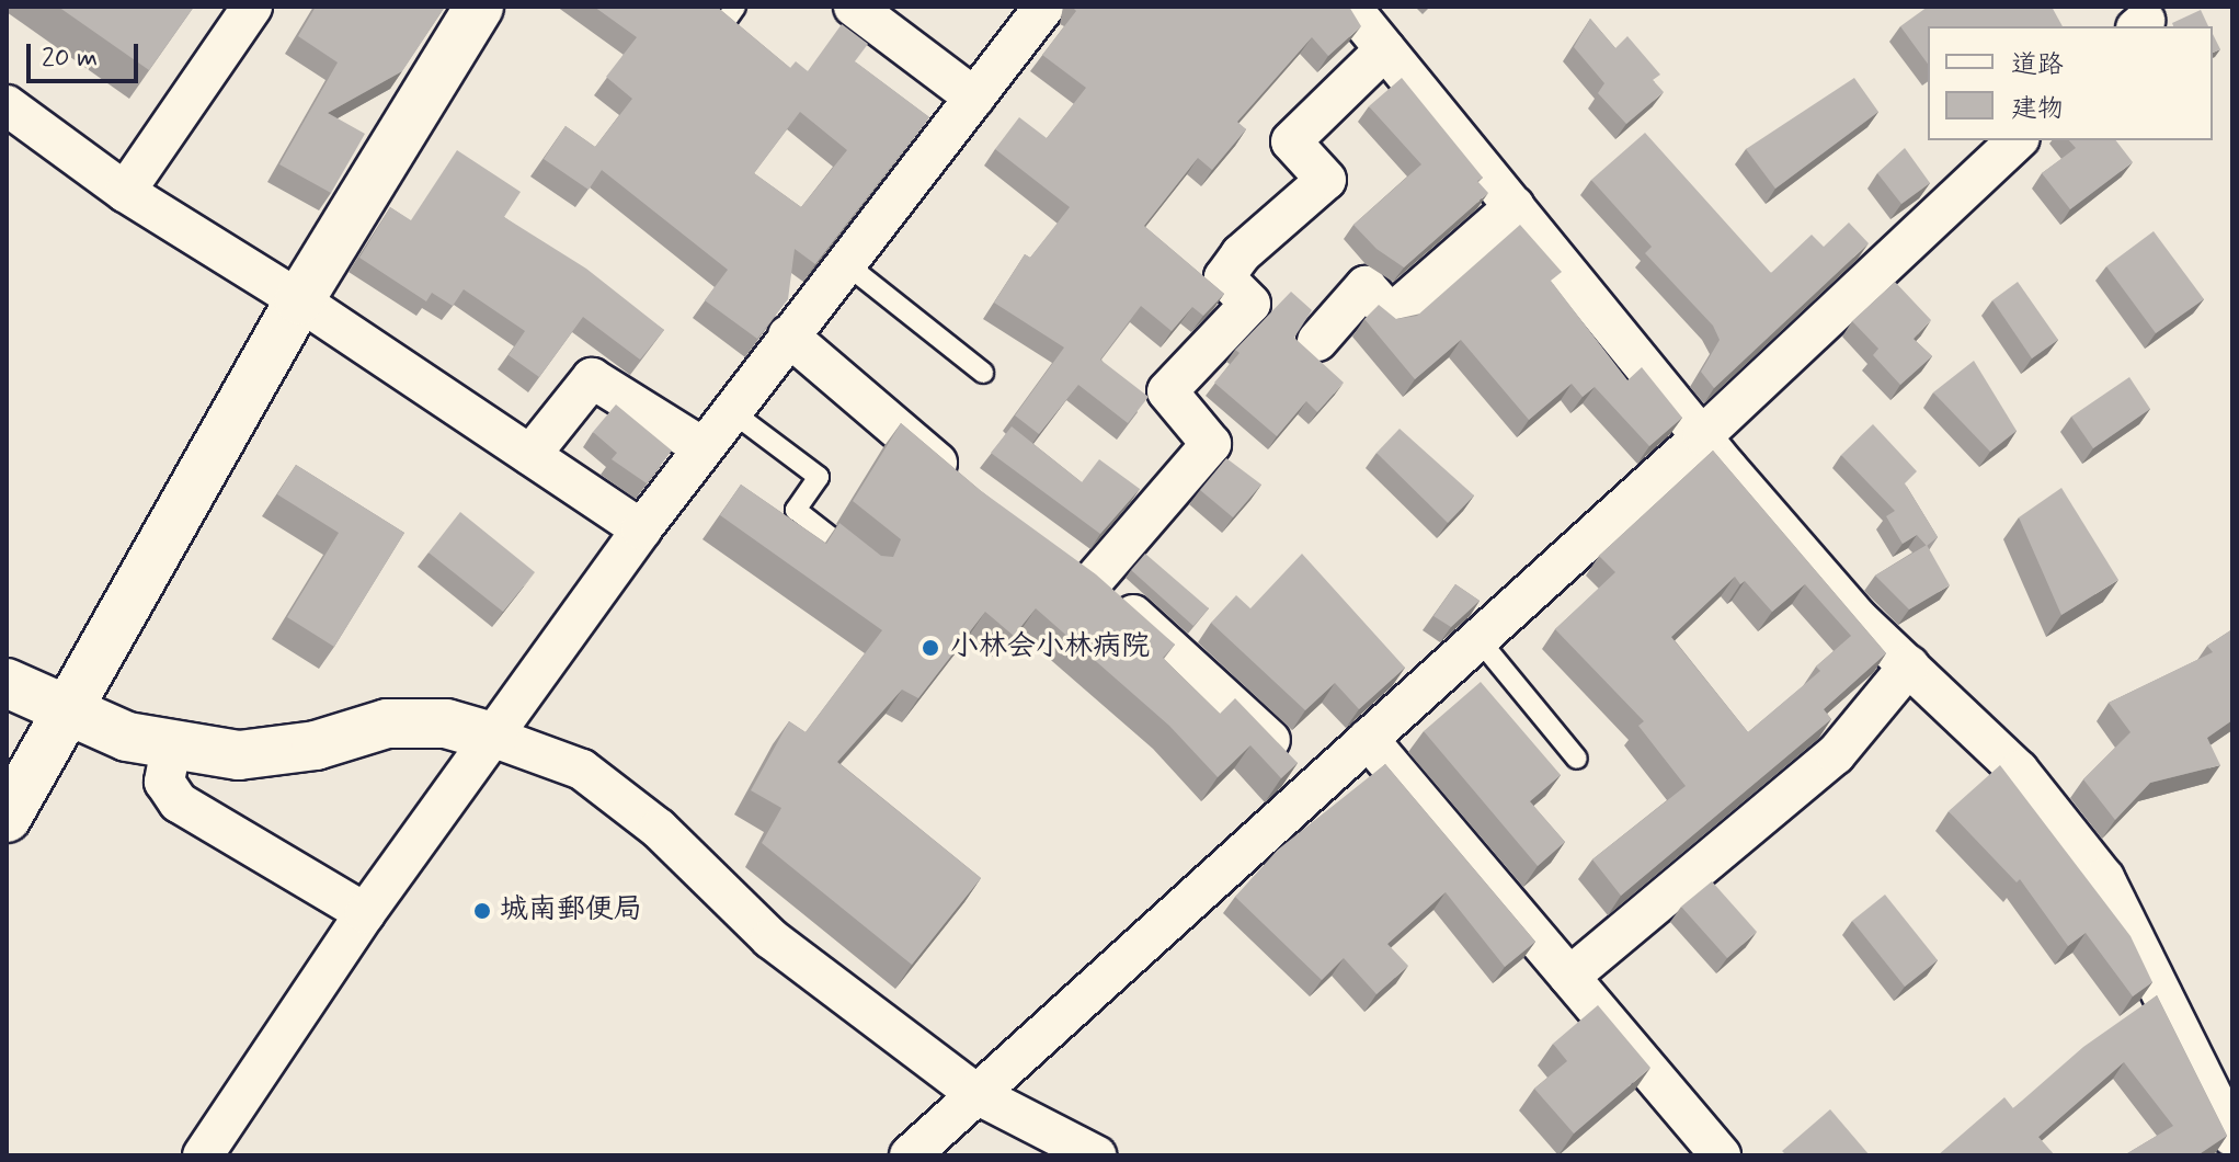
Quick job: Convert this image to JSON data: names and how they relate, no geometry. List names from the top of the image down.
{
  "places": ["小林会小林病院", "城南郵便局"],
  "legend": ["道路", "建物"],
  "scale_bar": "20 m"
}
